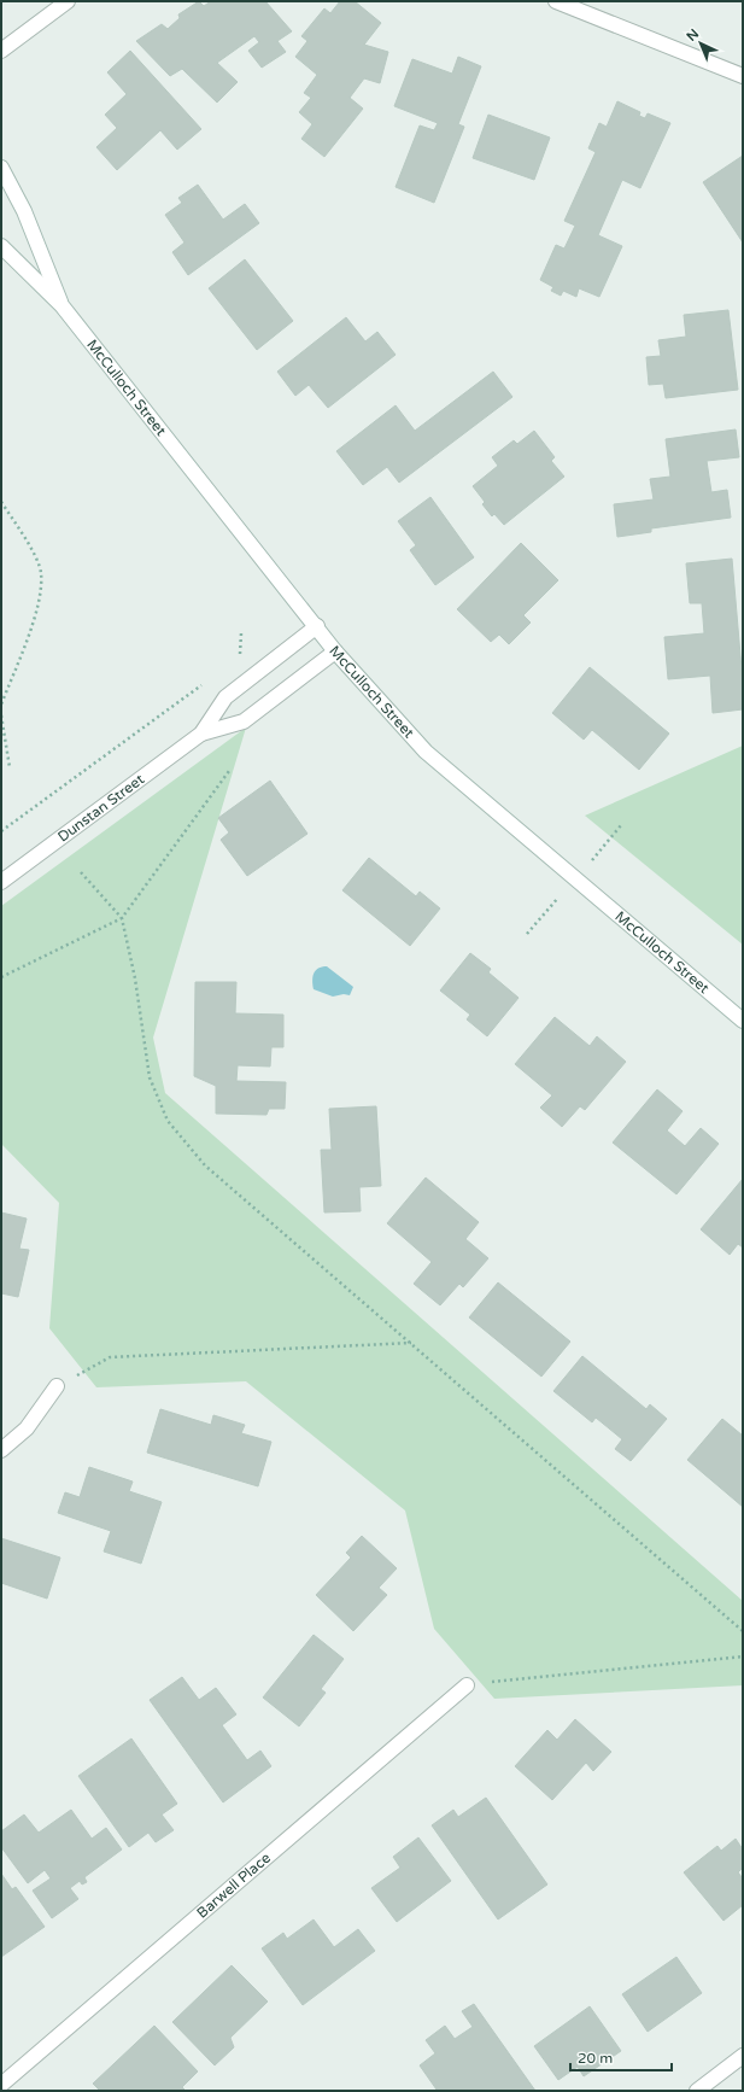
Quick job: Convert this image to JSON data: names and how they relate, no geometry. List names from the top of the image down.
{
  "streets": {
    "street": ["McCulloch Street", "Dunstan Street", "Barwell Place"]
  },
  "crossings": [
    ["McCulloch Street", "Dunstan Street"]
  ],
  "scale_bar": "20 m",
  "north": "top left"
}
